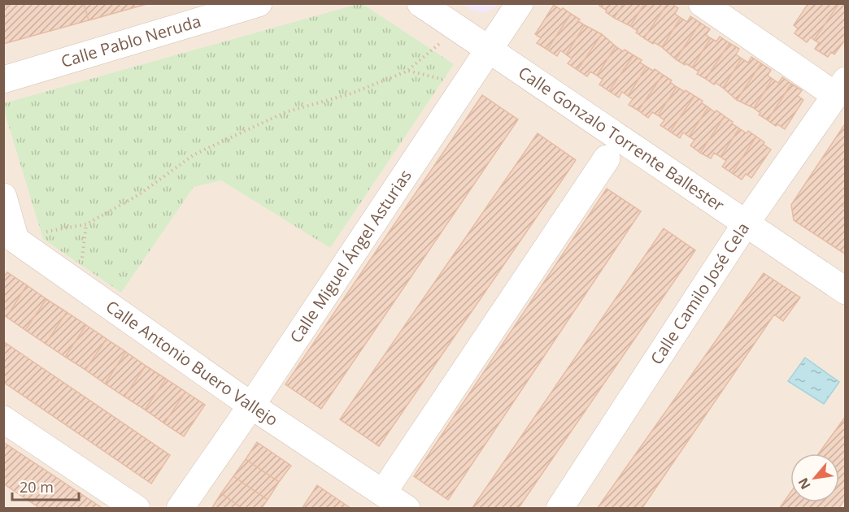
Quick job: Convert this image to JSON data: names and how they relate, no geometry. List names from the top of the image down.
{
  "streets": {
    "street": [
      "Calle Pablo Neruda",
      "Calle Gonzalo Torrente Ballester",
      "Calle Miguel Ángel Asturias",
      "Calle Camilo José Cela",
      "Calle Antonio Buero Vallejo"
    ]
  },
  "crossings": [
    ["Calle Gonzalo Torrente Ballester", "Calle Miguel Ángel Asturias"],
    ["Calle Gonzalo Torrente Ballester", "Calle Camilo José Cela"],
    ["Calle Miguel Ángel Asturias", "Calle Antonio Buero Vallejo"]
  ],
  "scale_bar": "20 m",
  "north": "bottom left"
}
